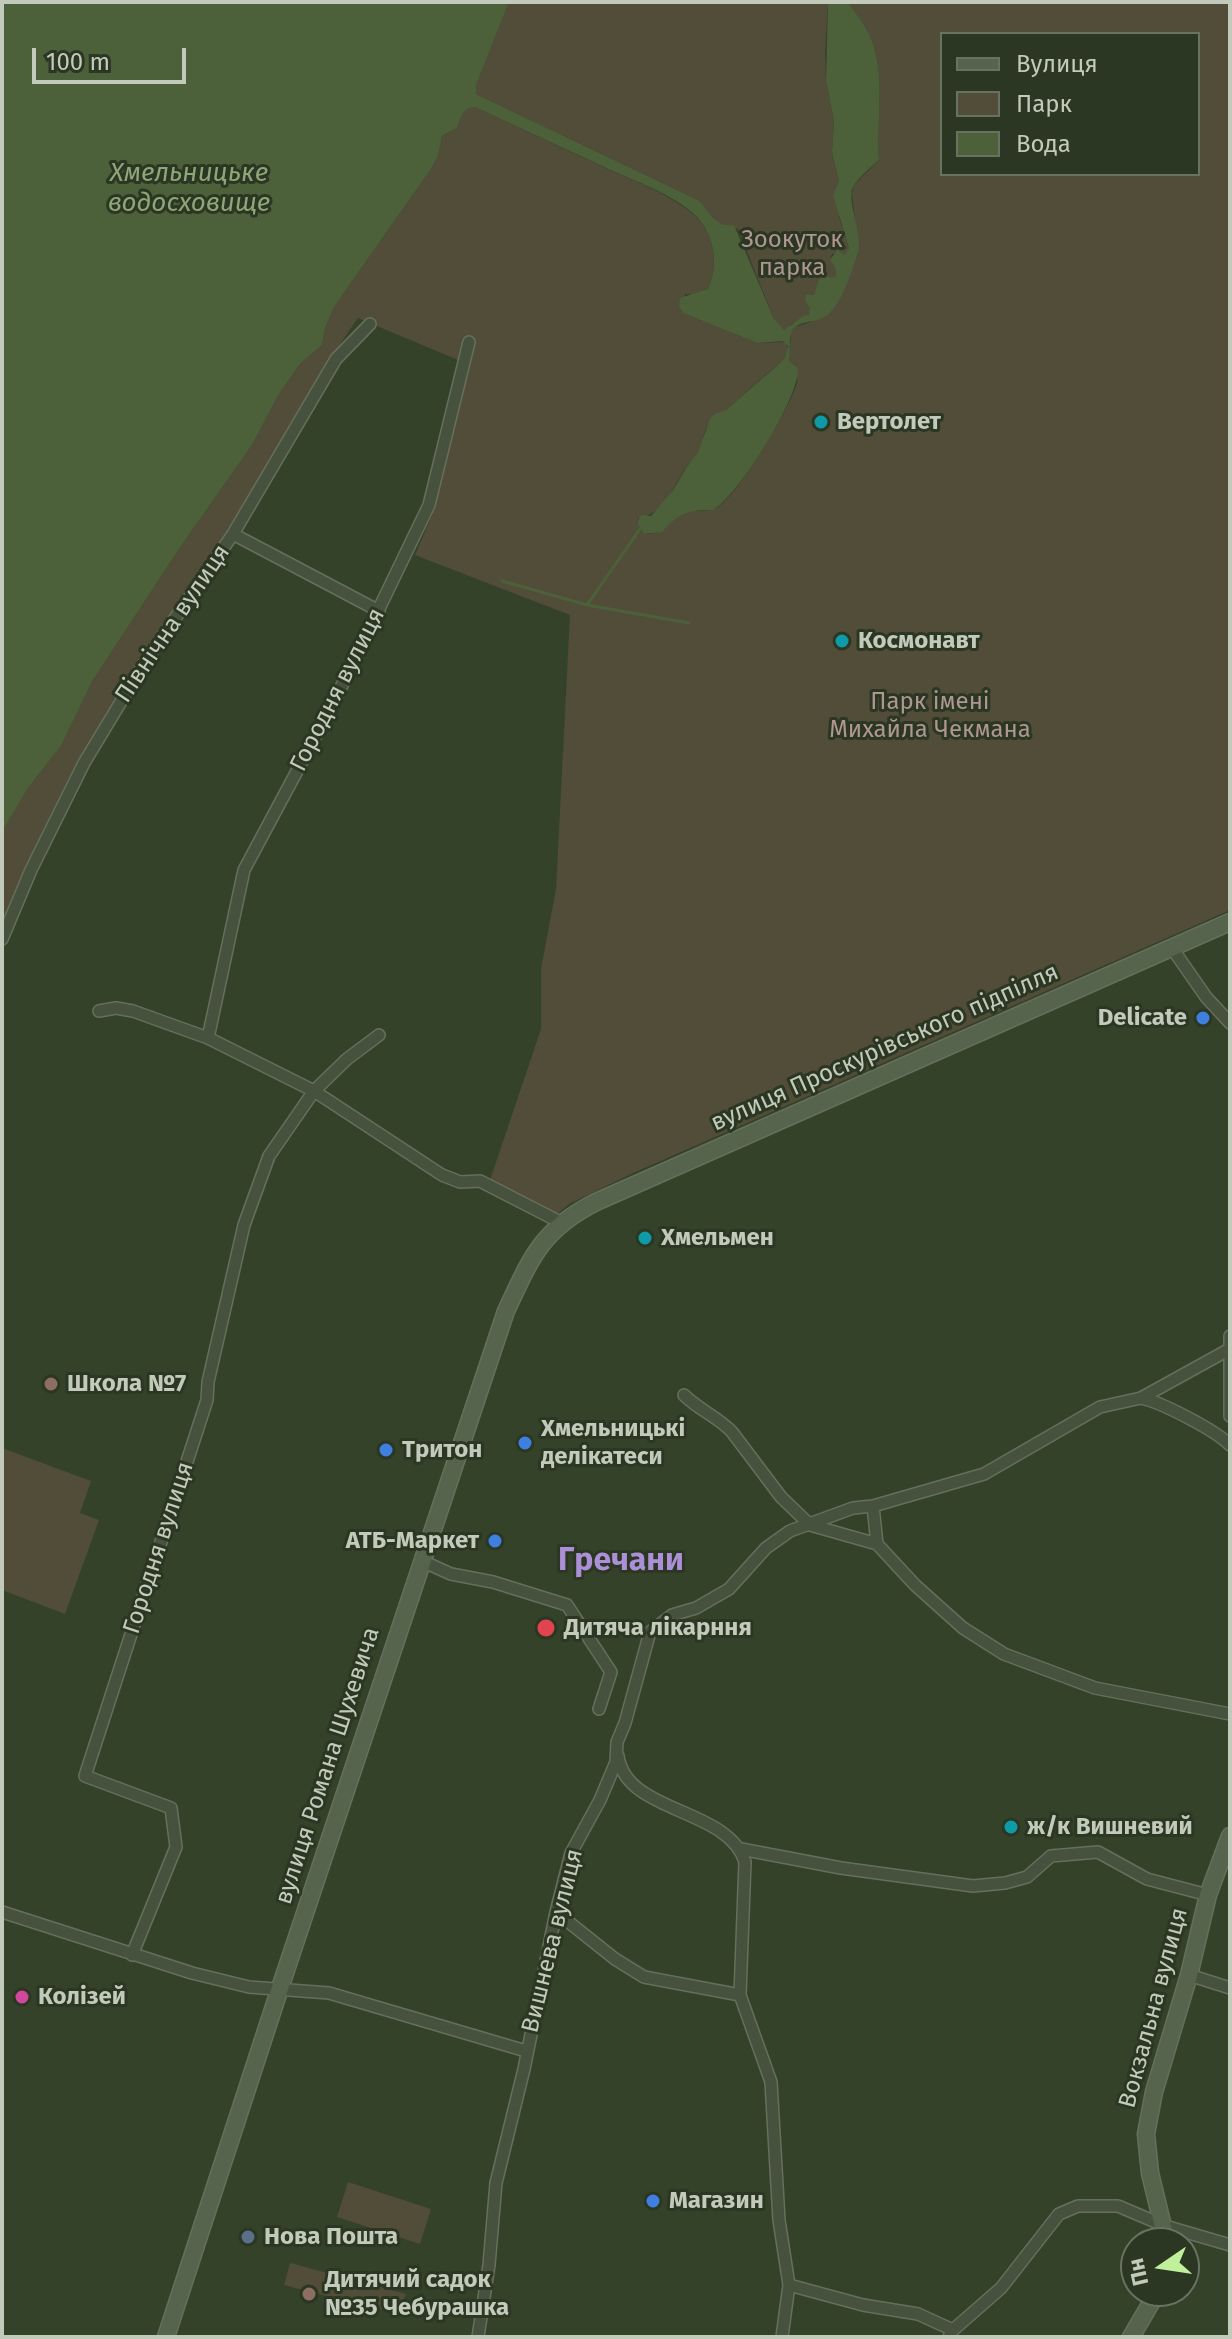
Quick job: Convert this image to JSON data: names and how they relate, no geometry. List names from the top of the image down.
{
  "streets": {
    "main road": ["вулиця Проскурівського підпілля", "вулиця Романа Шухевича", "Вокзальна вулиця"],
    "street": ["Північна вулиця", "Городня вулиця", "Вишнева вулиця"]
  },
  "crossings": [
    ["вулиця Проскурівського підпілля", "вулиця Романа Шухевича"]
  ],
  "districts": ["Гречани"],
  "water": ["Хмельницьке водосховище"],
  "parks": ["Зоокуток парка", "Парк імені Михайла Чекмана"],
  "places": [
    "Вертолет",
    "Космонавт",
    "Delicate",
    "Хмельмен",
    "Школа №7",
    "Хмельницькі делікатеси",
    "Тритон",
    "АТБ-Маркет",
    "Дитяча лікарння",
    "ж/к Вишневий",
    "Колізей",
    "Магазин",
    "Нова Пошта",
    "Дитячий садок №35 Чебурашка"
  ],
  "legend": ["Вулиця", "Парк", "Вода"],
  "scale_bar": "100 m",
  "north": "left"
}
